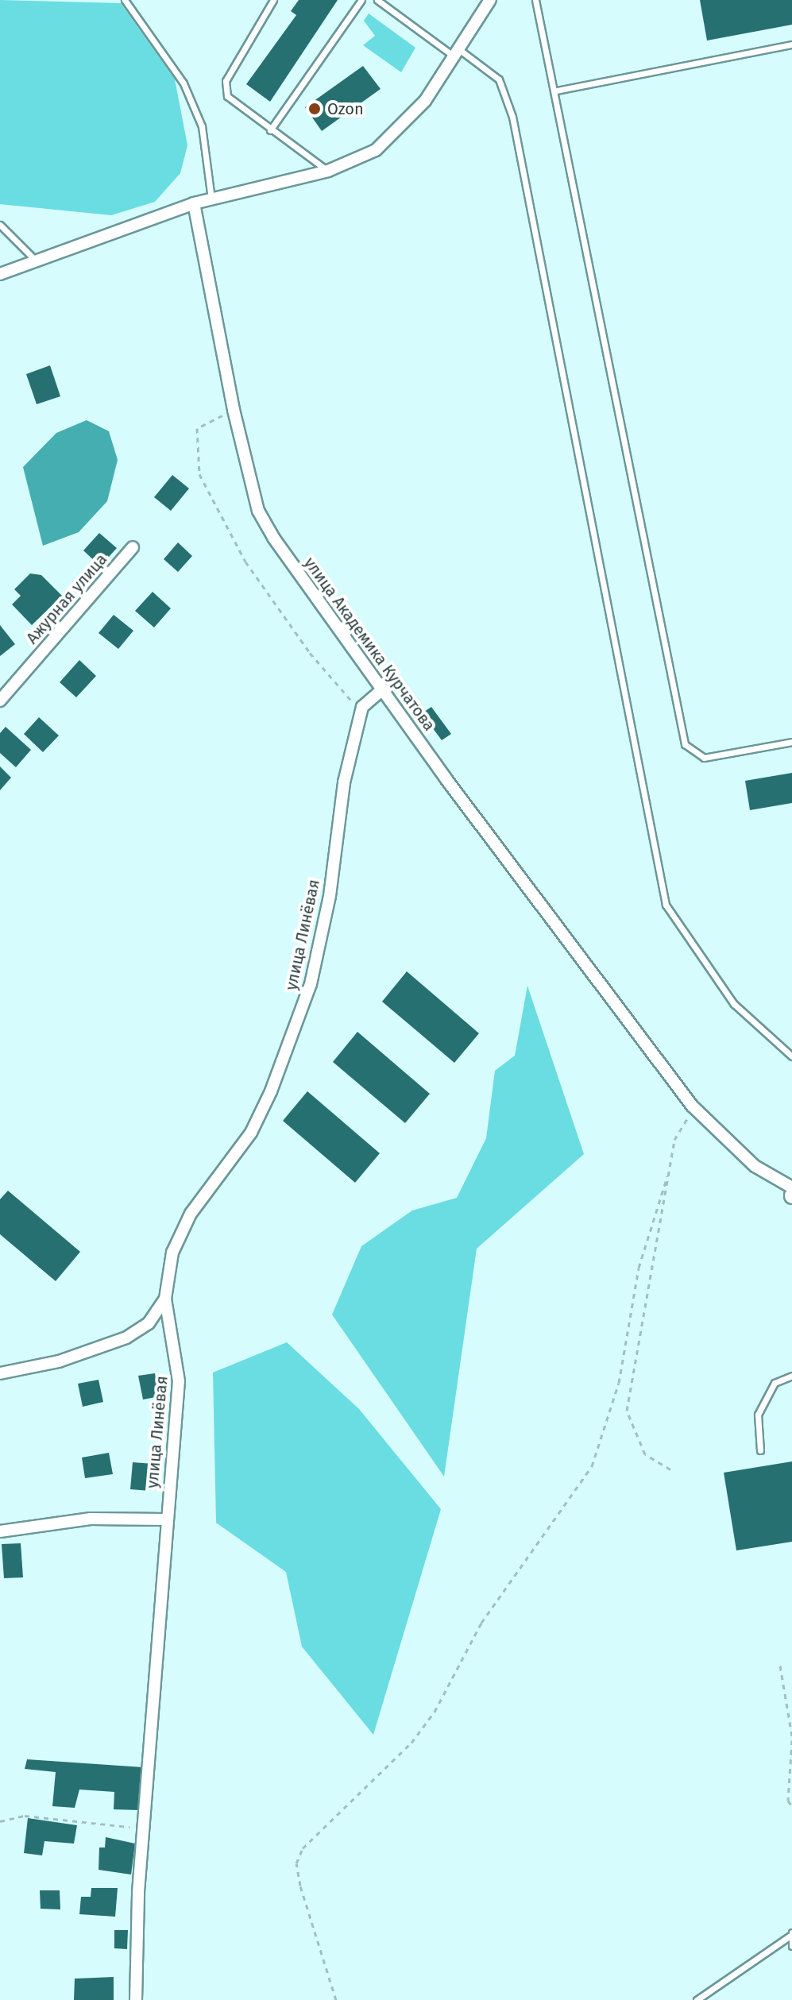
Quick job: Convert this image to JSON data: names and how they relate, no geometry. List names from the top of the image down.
{
  "streets": {
    "street": ["Ажурная улица", "улица Академика Курчатова", "улица Линёвая"]
  },
  "places": ["Ozon"]
}
